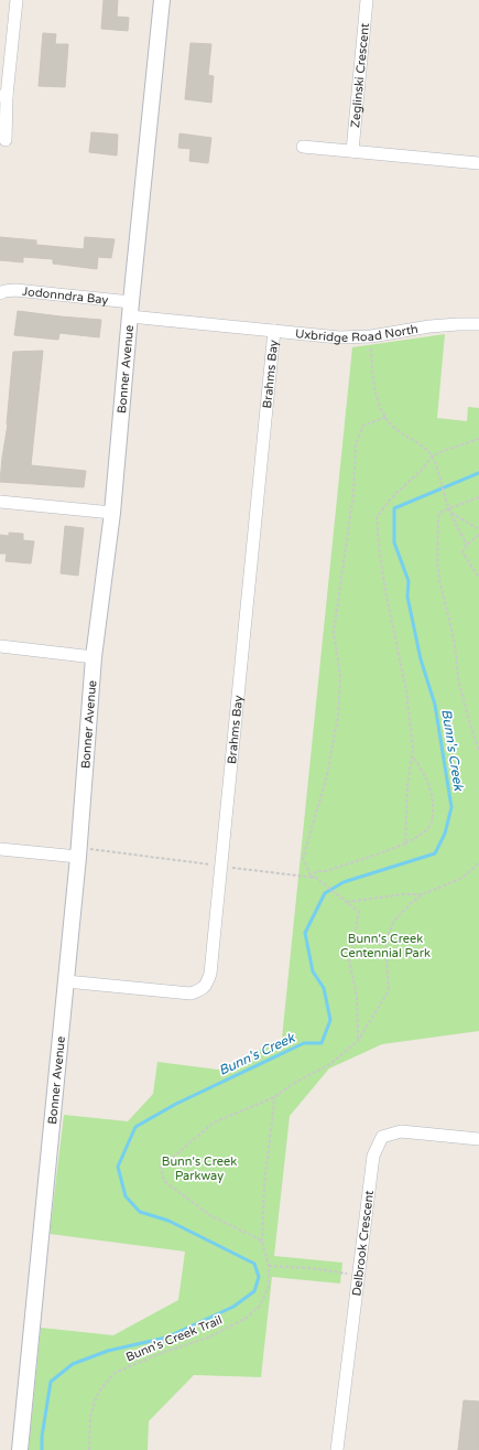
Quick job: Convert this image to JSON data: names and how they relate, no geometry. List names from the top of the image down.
{
  "streets": {
    "street": [
      "Zeglinski Crescent",
      "Jodonndra Bay",
      "Uxbridge Road North",
      "Bonner Avenue",
      "Brahms Bay",
      "Delbrook Crescent"
    ],
    "path": ["Bunn's Creek Trail"]
  },
  "crossings": [
    ["Jodonndra Bay", "Uxbridge Road North"],
    ["Jodonndra Bay", "Bonner Avenue"],
    ["Uxbridge Road North", "Bonner Avenue"],
    ["Uxbridge Road North", "Brahms Bay"],
    ["Bonner Avenue", "Brahms Bay"]
  ],
  "water": ["Bunn's Creek"],
  "parks": ["Bunn's Creek Centennial Park", "Bunn's Creek Parkway"]
}
